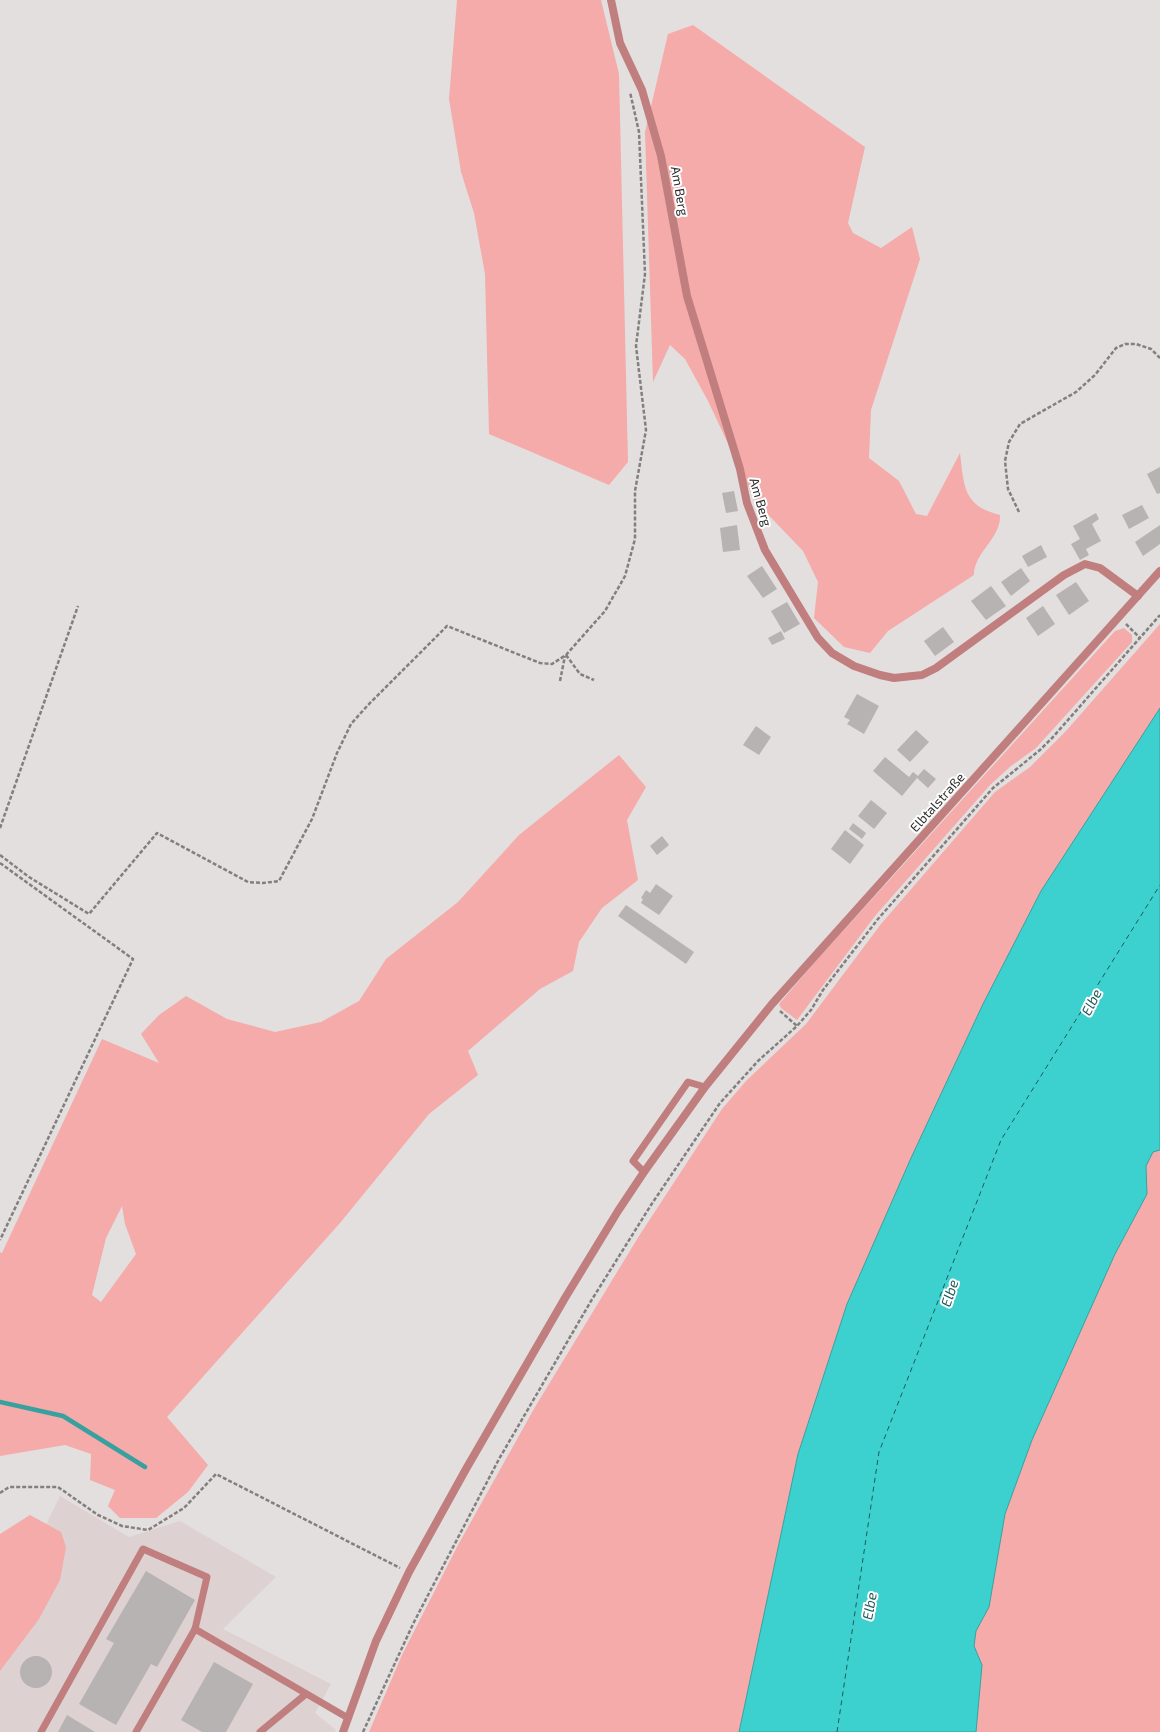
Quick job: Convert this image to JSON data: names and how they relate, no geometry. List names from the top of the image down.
{
  "streets": {
    "street": ["Am Berg", "Elbtalstraße"]
  },
  "crossings": [
    ["Am Berg", "Elbtalstraße"]
  ],
  "water": ["Elbe"]
}
